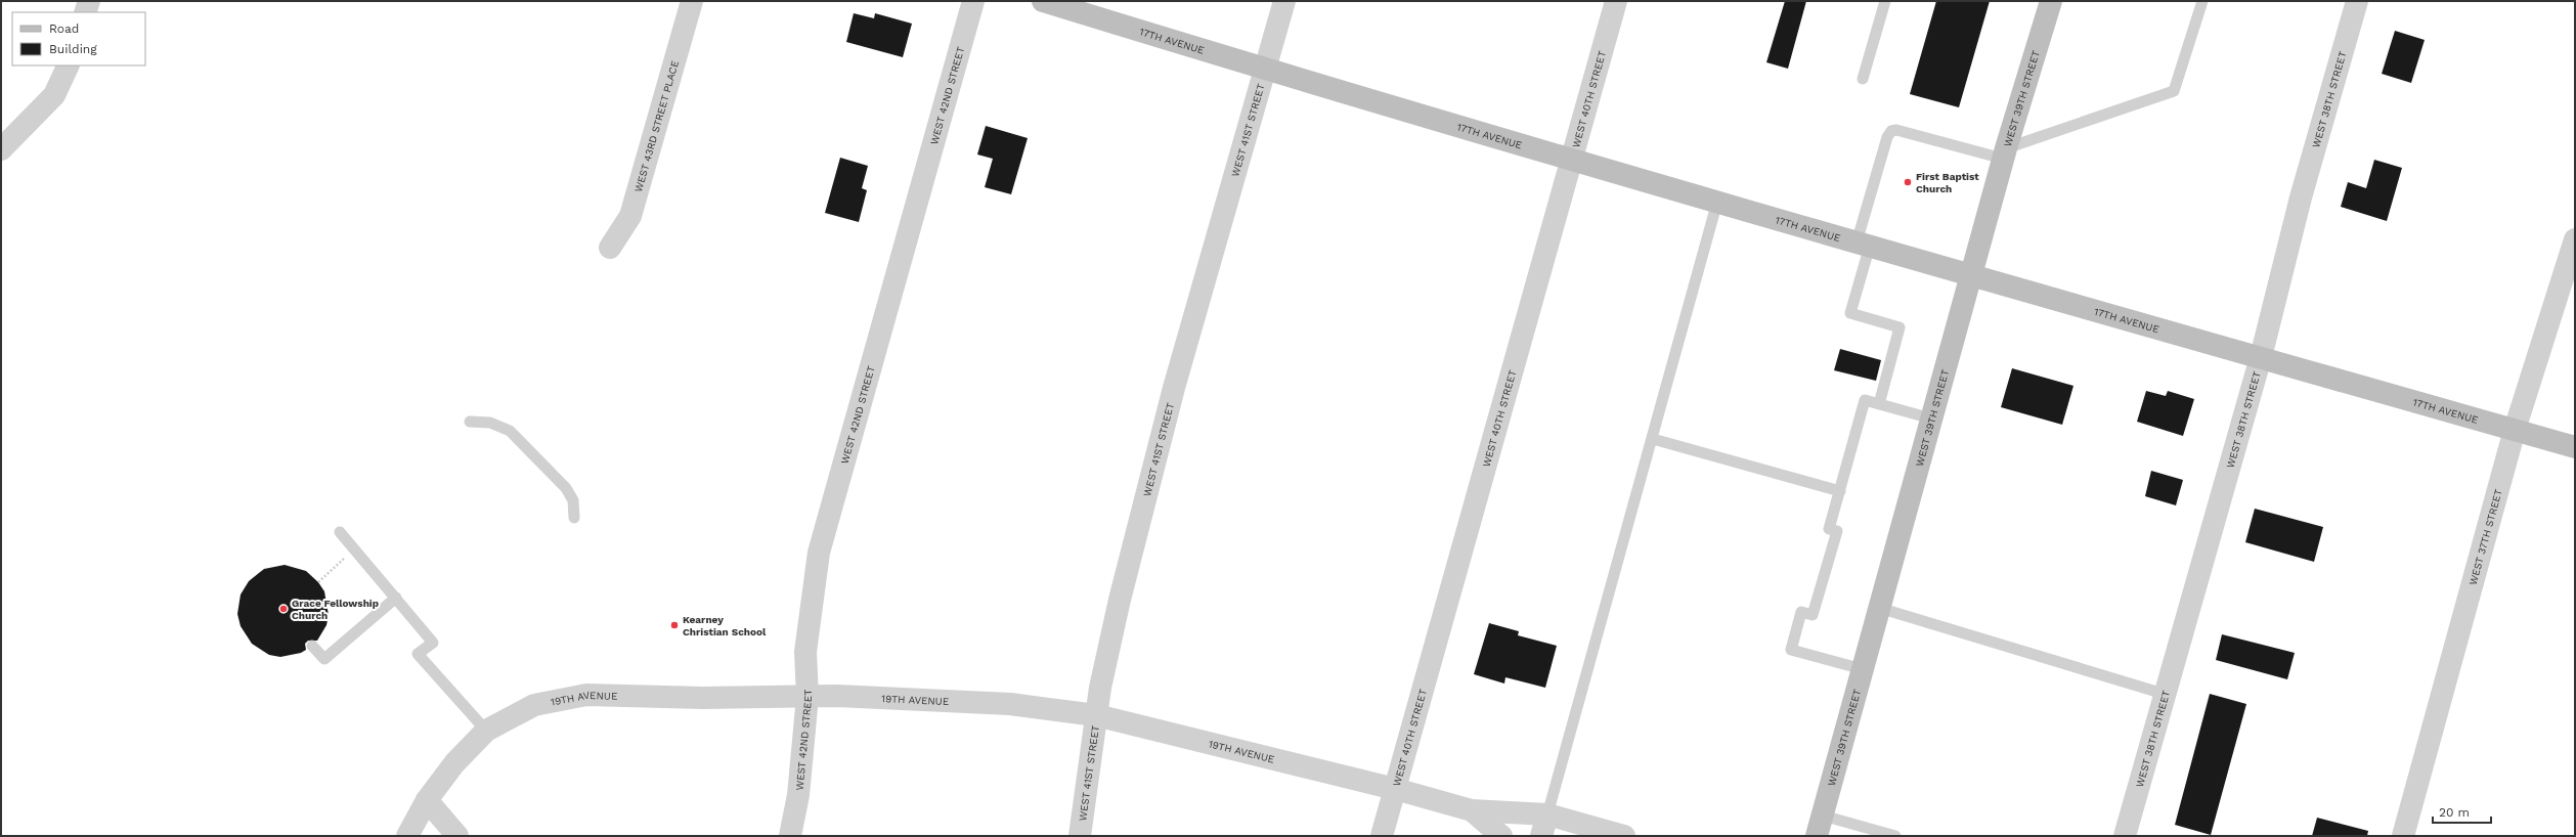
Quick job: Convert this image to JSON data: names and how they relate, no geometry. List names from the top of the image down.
{
  "streets": {
    "main road": ["17TH AVENUE", "WEST 39TH STREET"],
    "street": [
      "WEST 42ND STREET",
      "WEST 40TH STREET",
      "WEST 38TH STREET",
      "WEST 43RD STREET PLACE",
      "WEST 41ST STREET",
      "WEST 37TH STREET",
      "19TH AVENUE"
    ]
  },
  "crossings": [
    ["17TH AVENUE", "WEST 39TH STREET"],
    ["17TH AVENUE", "WEST 40TH STREET"],
    ["17TH AVENUE", "WEST 38TH STREET"],
    ["17TH AVENUE", "WEST 41ST STREET"],
    ["17TH AVENUE", "WEST 37TH STREET"],
    ["WEST 42ND STREET", "19TH AVENUE"],
    ["WEST 40TH STREET", "19TH AVENUE"],
    ["WEST 41ST STREET", "19TH AVENUE"]
  ],
  "places": ["First Baptist Church", "Grace Fellowship Church", "Kearney Christian School"],
  "legend": ["Road", "Building"],
  "scale_bar": "20 m"
}
